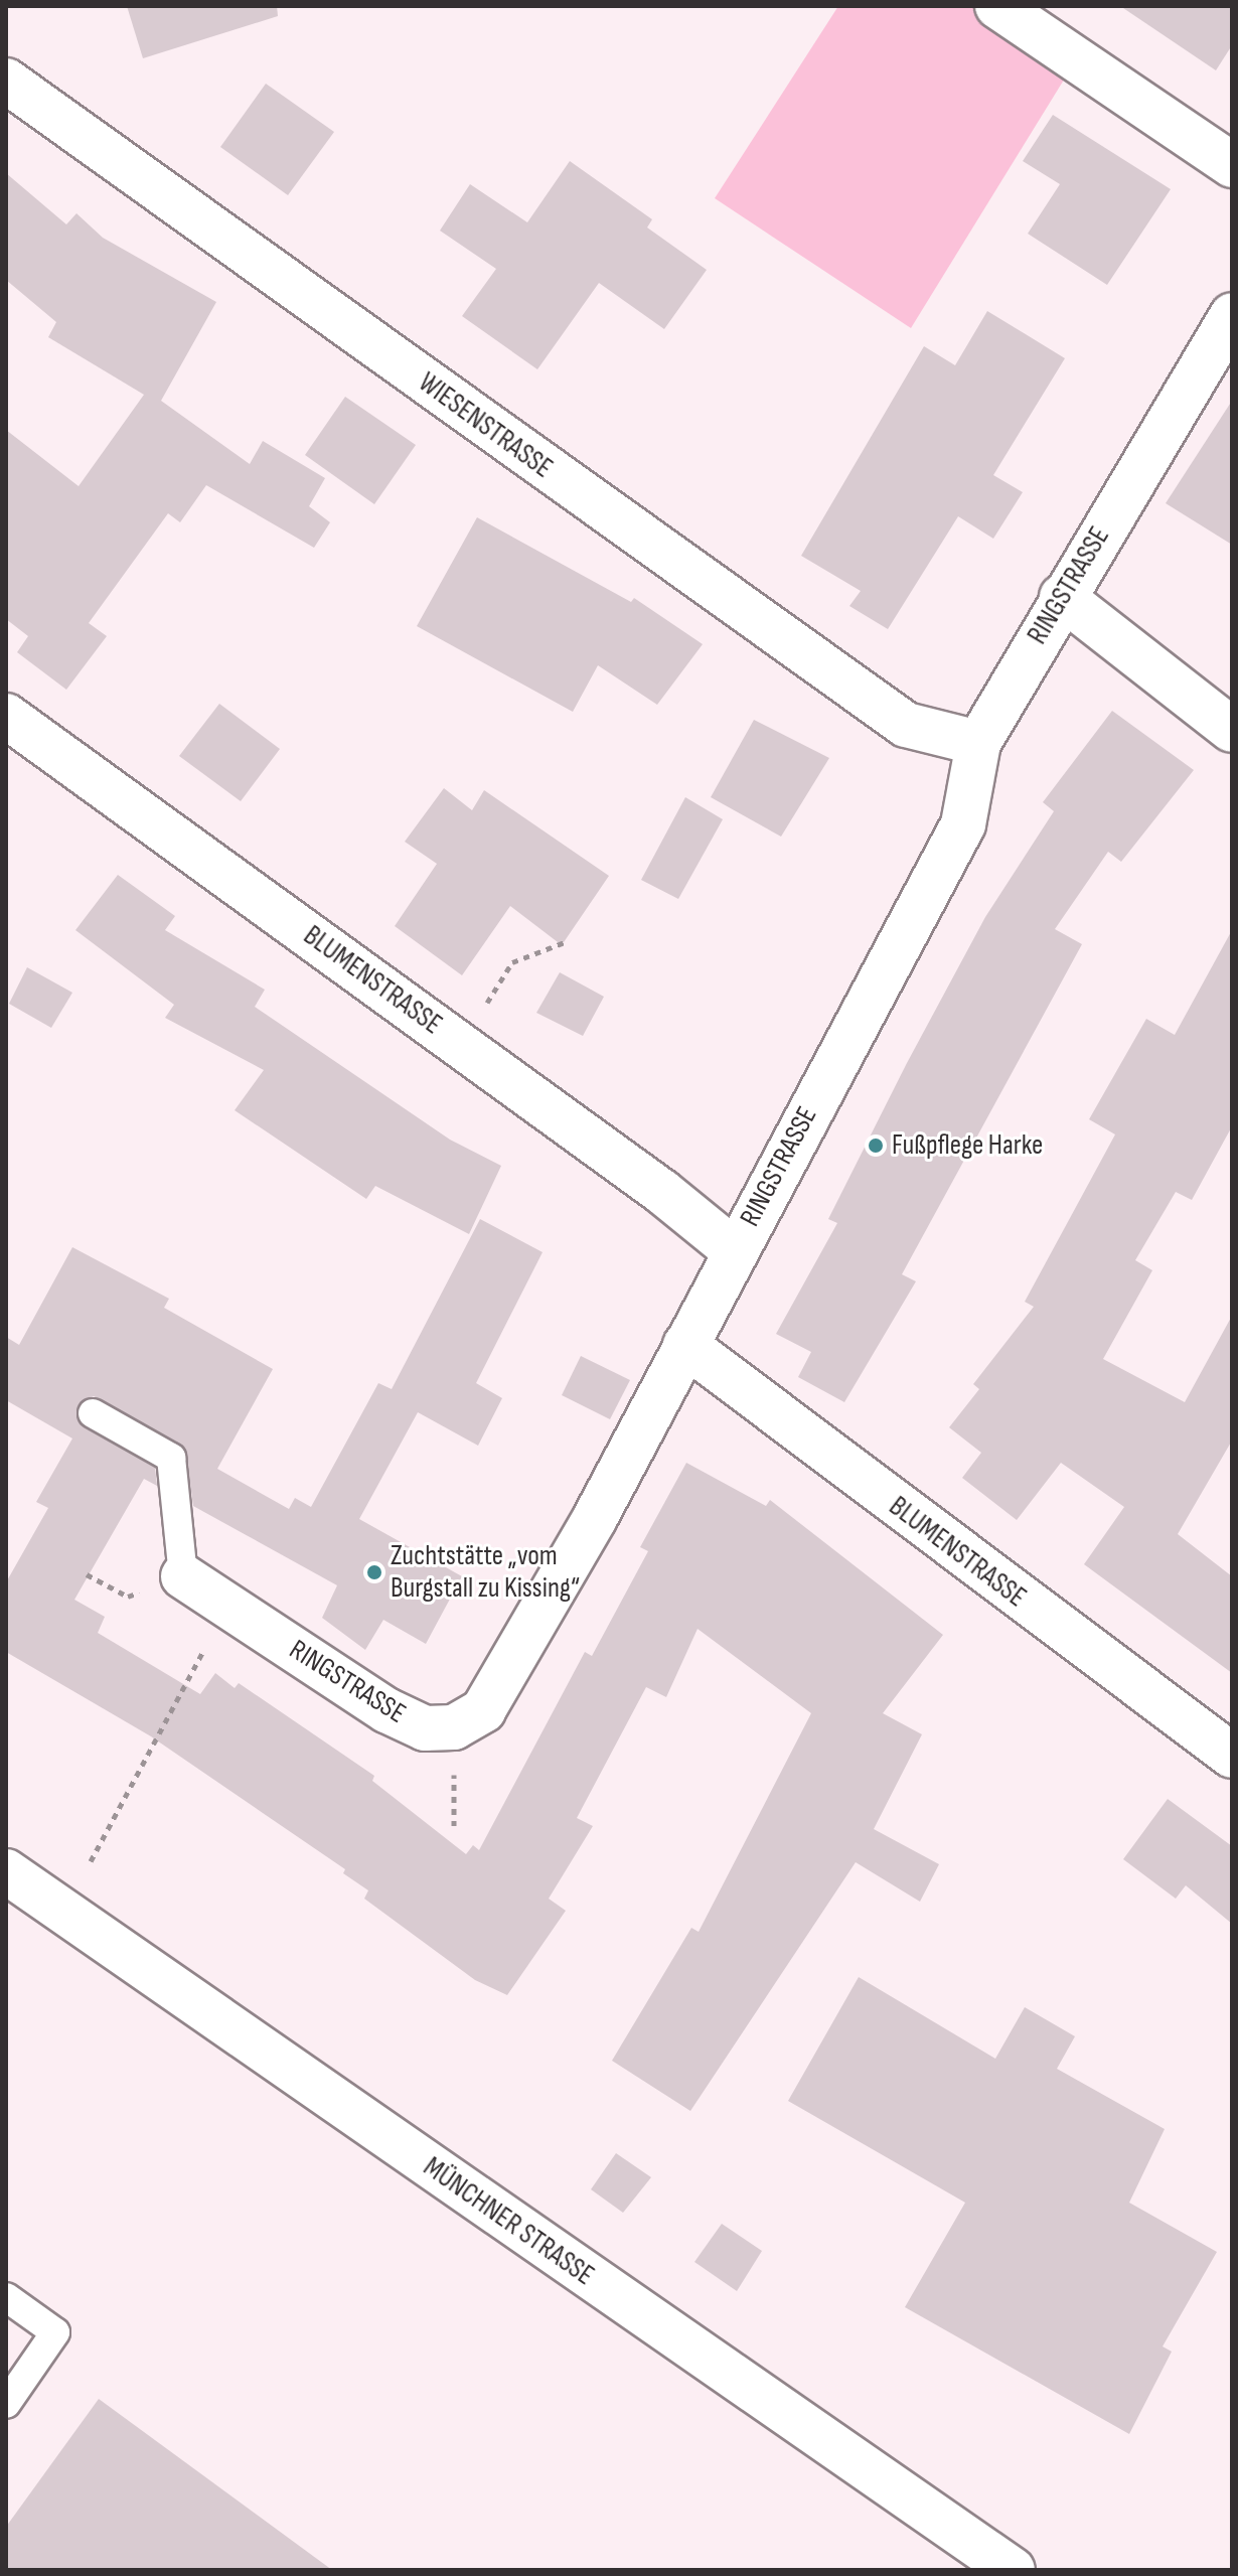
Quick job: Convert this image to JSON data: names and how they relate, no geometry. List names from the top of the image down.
{
  "streets": {
    "street": [
      "WIESENSTRASSE",
      "RINGSTRASSE",
      "BLUMENSTRASSE",
      "MÜNCHNER STRASSE"
    ]
  },
  "crossings": [
    ["WIESENSTRASSE", "RINGSTRASSE"],
    ["RINGSTRASSE", "BLUMENSTRASSE"]
  ],
  "places": ["Fußpflege Harke", "Zuchtstätte „vom Burgstall zu Kissing“"]
}
